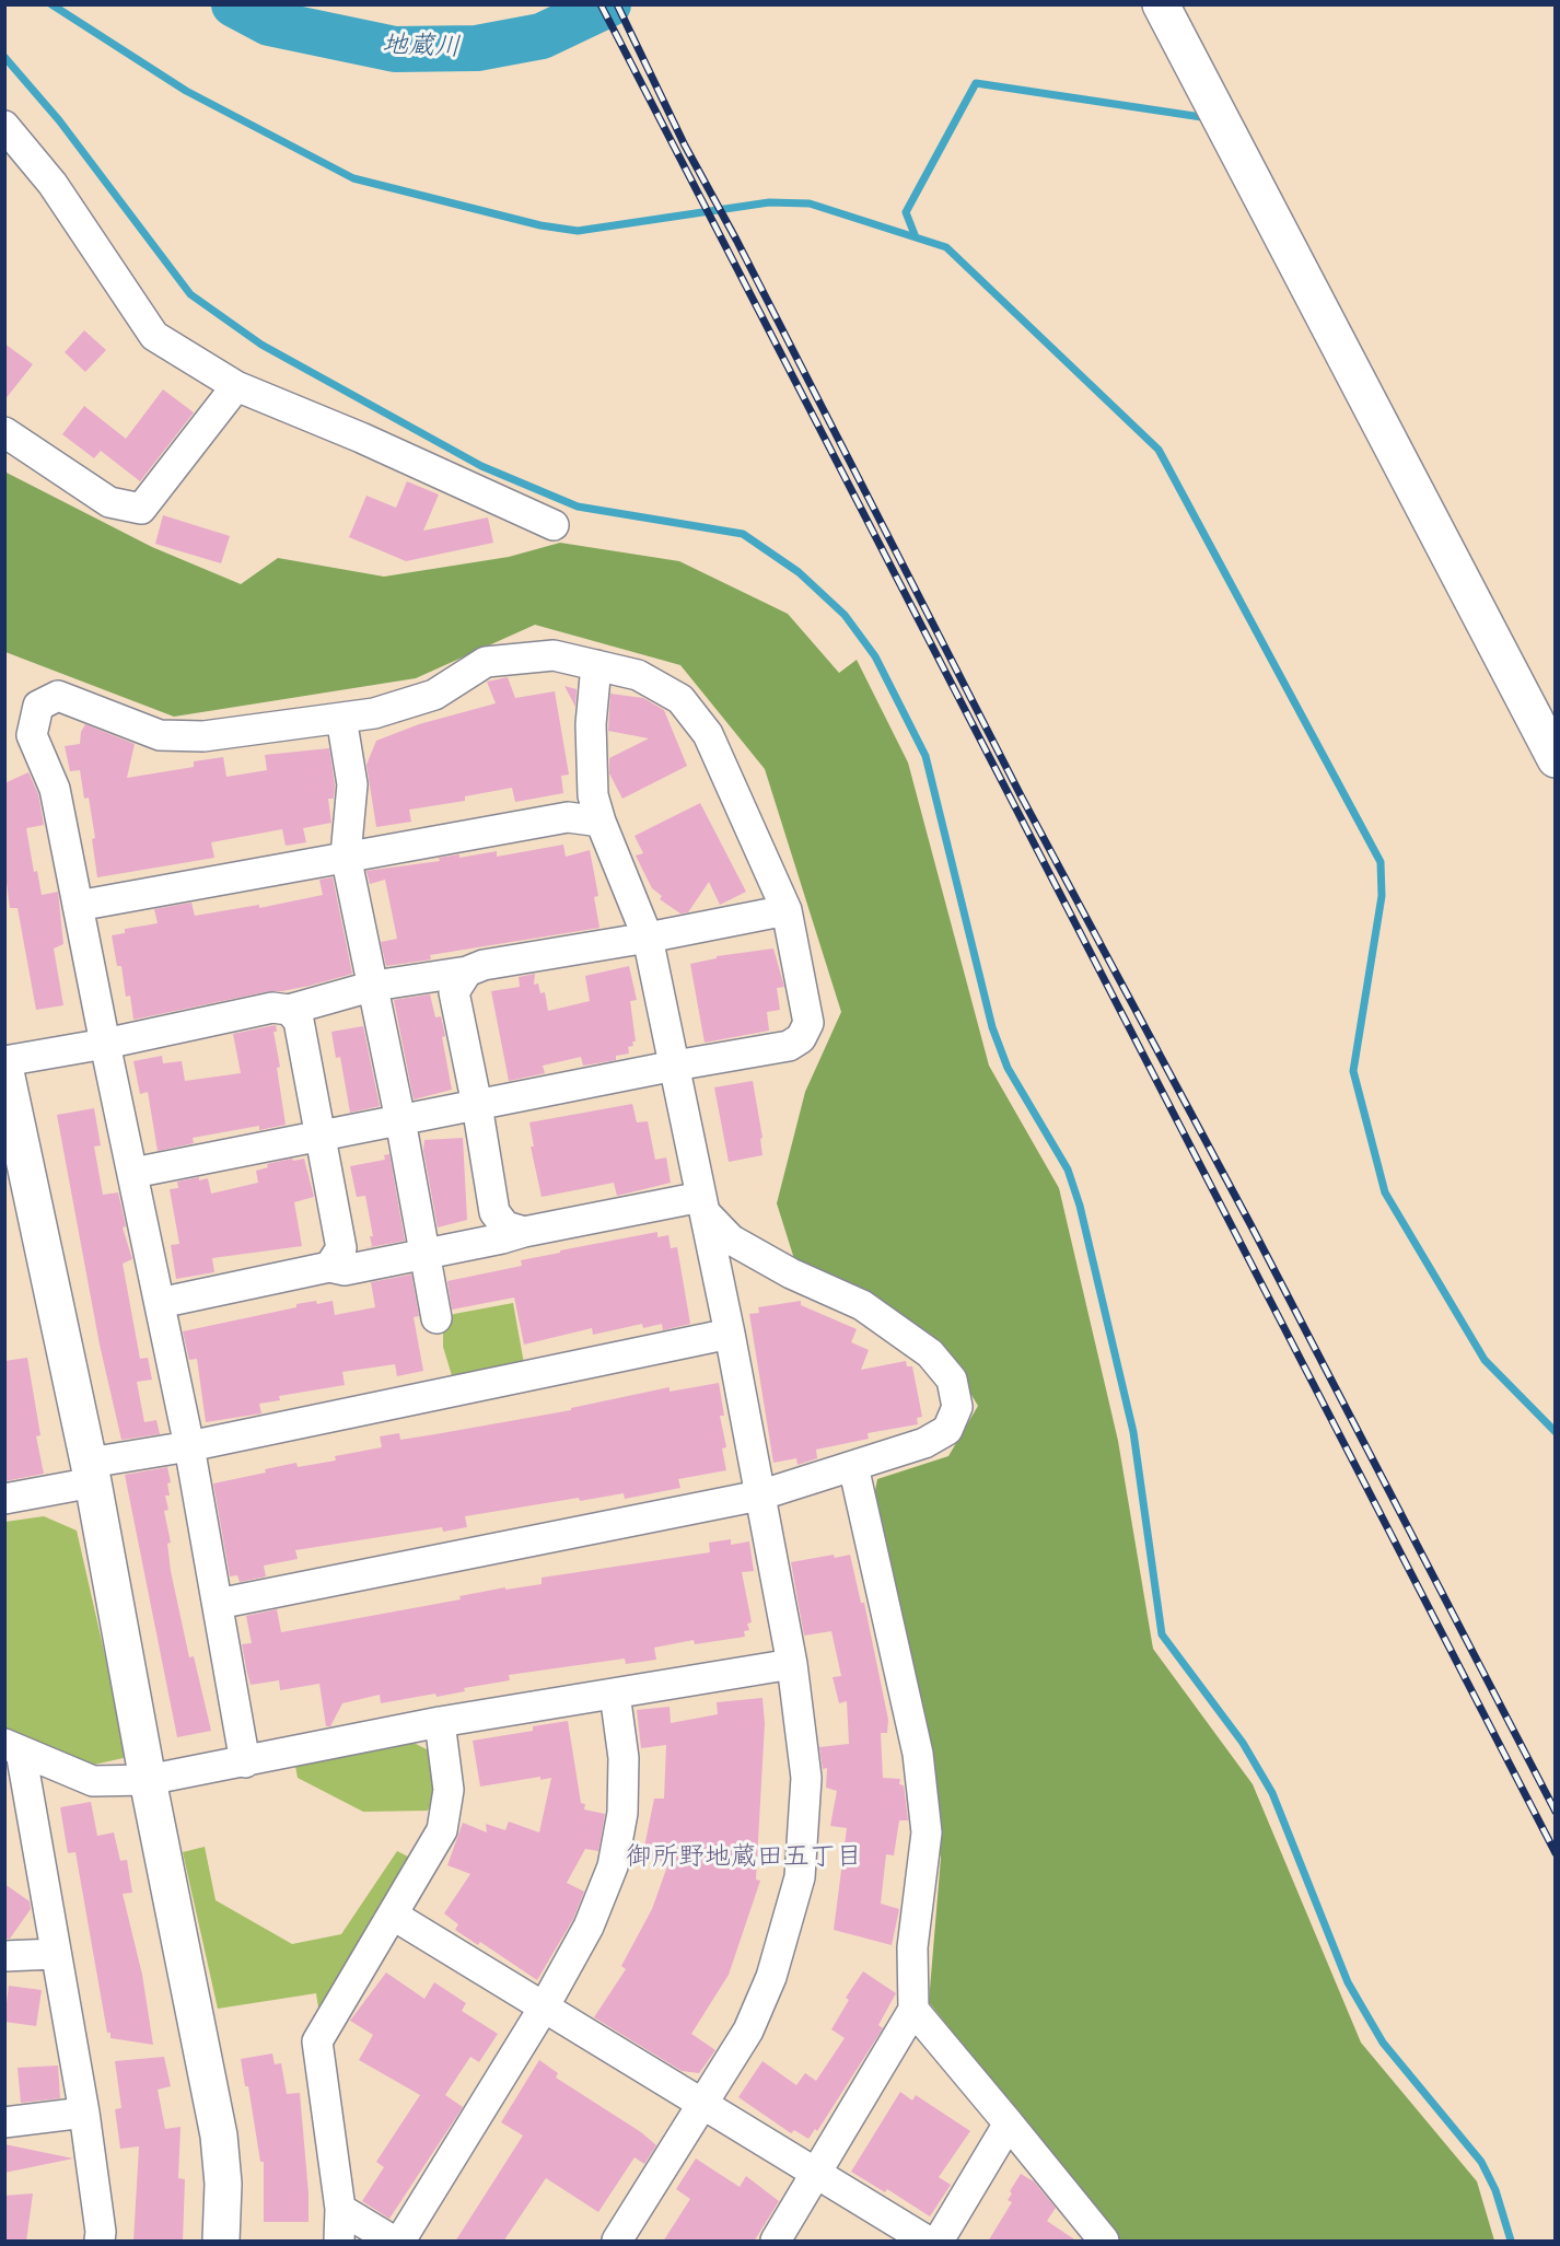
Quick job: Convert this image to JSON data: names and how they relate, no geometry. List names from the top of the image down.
{
  "districts": ["御所野地蔵田五丁目"],
  "water": ["地蔵川"]
}
